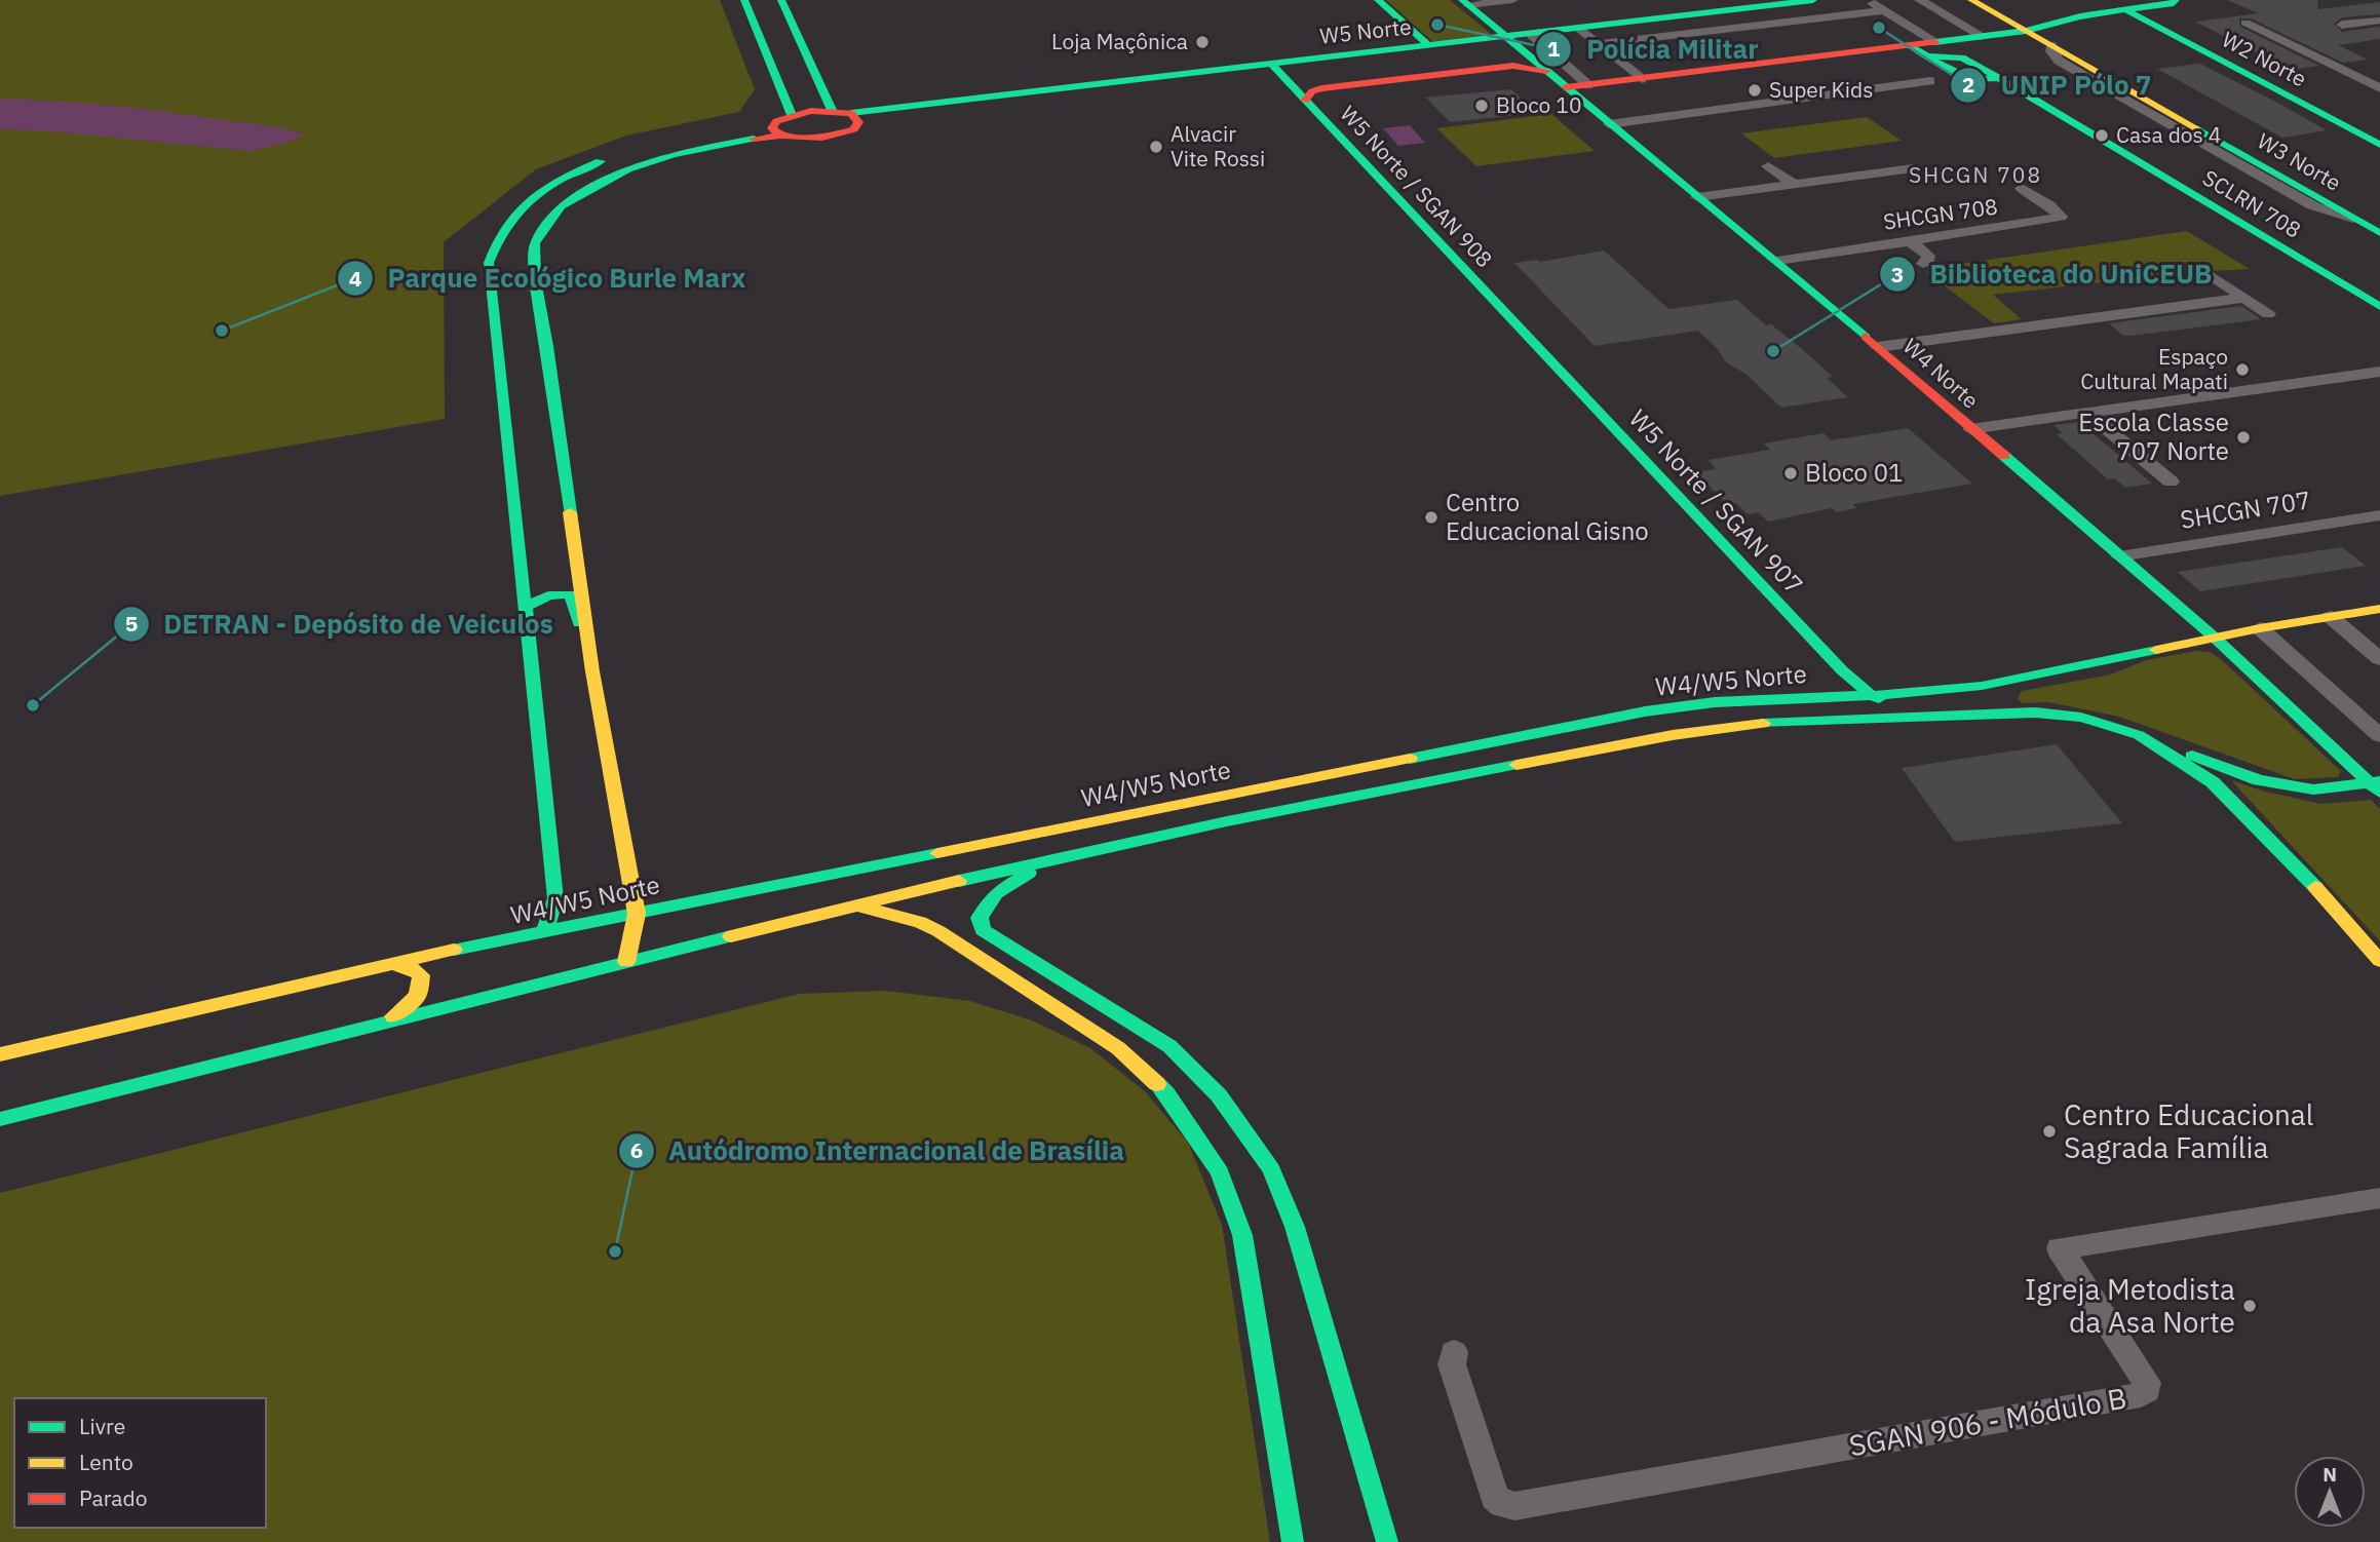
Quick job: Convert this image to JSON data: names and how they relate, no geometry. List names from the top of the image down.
{
  "streets": {
    "main road": [
      "W5 Norte",
      "W2 Norte",
      "W3 Norte",
      "W5 Norte / SGAN 908",
      "SCLRN 708",
      "W4 Norte",
      "W5 Norte / SGAN 907",
      "W4/W5 Norte"
    ],
    "street": ["SHCGN 708", "SHCGN 707", "SGAN 906 - Módulo B"]
  },
  "crossings": [
    ["W5 Norte", "W5 Norte / SGAN 908"],
    ["W5 Norte", "W4 Norte"],
    ["W3 Norte", "SCLRN 708"],
    ["W5 Norte / SGAN 908", "W5 Norte / SGAN 907"],
    ["SHCGN 708", "W4 Norte"],
    ["W4 Norte", "SHCGN 707"],
    ["W4 Norte", "W4/W5 Norte"],
    ["W5 Norte / SGAN 907", "W4/W5 Norte"]
  ],
  "districts": ["SHCGN 708"],
  "places": [
    "Polícia Militar",
    "UNIP Pólo 7",
    "Loja Maçônica",
    "Super Kids",
    "Bloco 10",
    "Casa dos 4",
    "Alvacir Vite Rossi",
    "Parque Ecológico Burle Marx",
    "Biblioteca do UniCEUB",
    "Espaço Cultural Mapati",
    "Escola Classe 707 Norte",
    "Bloco 01",
    "Centro Educacional Gisno",
    "DETRAN - Depósito de Veiculos",
    "Centro Educacional Sagrada Família",
    "Autódromo Internacional de Brasília",
    "Igreja Metodista da Asa Norte"
  ],
  "legend": ["Livre", "Lento", "Parado"],
  "north": "top"
}
